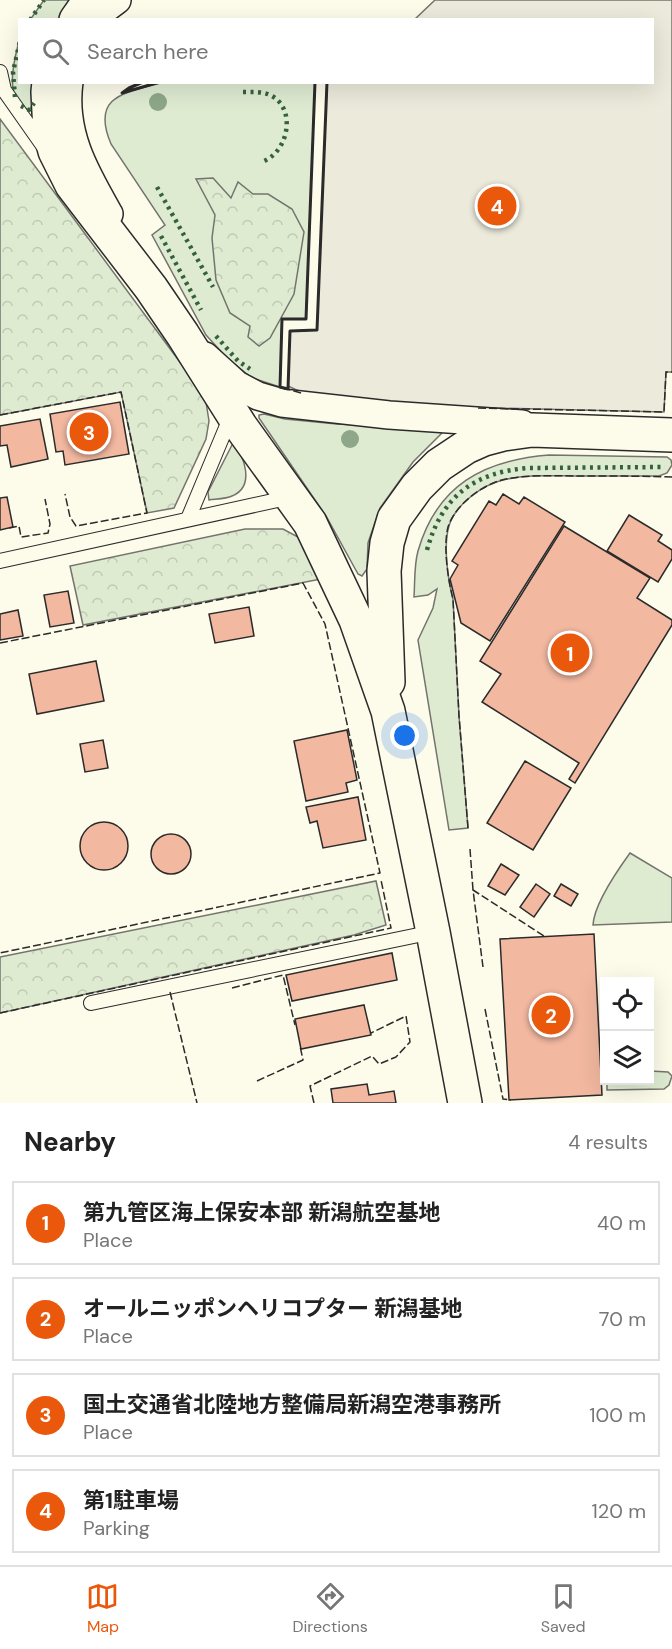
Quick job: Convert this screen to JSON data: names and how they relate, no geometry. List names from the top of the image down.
{
  "page": {
    "search": "Search here",
    "pins": [
      "4",
      "3",
      "1",
      "2"
    ],
    "heading": ["Nearby", "4 results"],
    "list": [
      {
        "mark": "1",
        "name": "第九管区海上保安本部 新潟航空基地",
        "note": "Place",
        "value": "40 m"
      },
      {
        "mark": "2",
        "name": "オールニッポンヘリコプター 新潟基地",
        "note": "Place",
        "value": "70 m"
      },
      {
        "mark": "3",
        "name": "国土交通省北陸地方整備局新潟空港事務所",
        "note": "Place",
        "value": "100 m"
      },
      {
        "mark": "4",
        "name": "第1駐車場",
        "note": "Parking",
        "value": "120 m"
      }
    ],
    "nav": ["Map", "Directions", "Saved"]
  }
}
